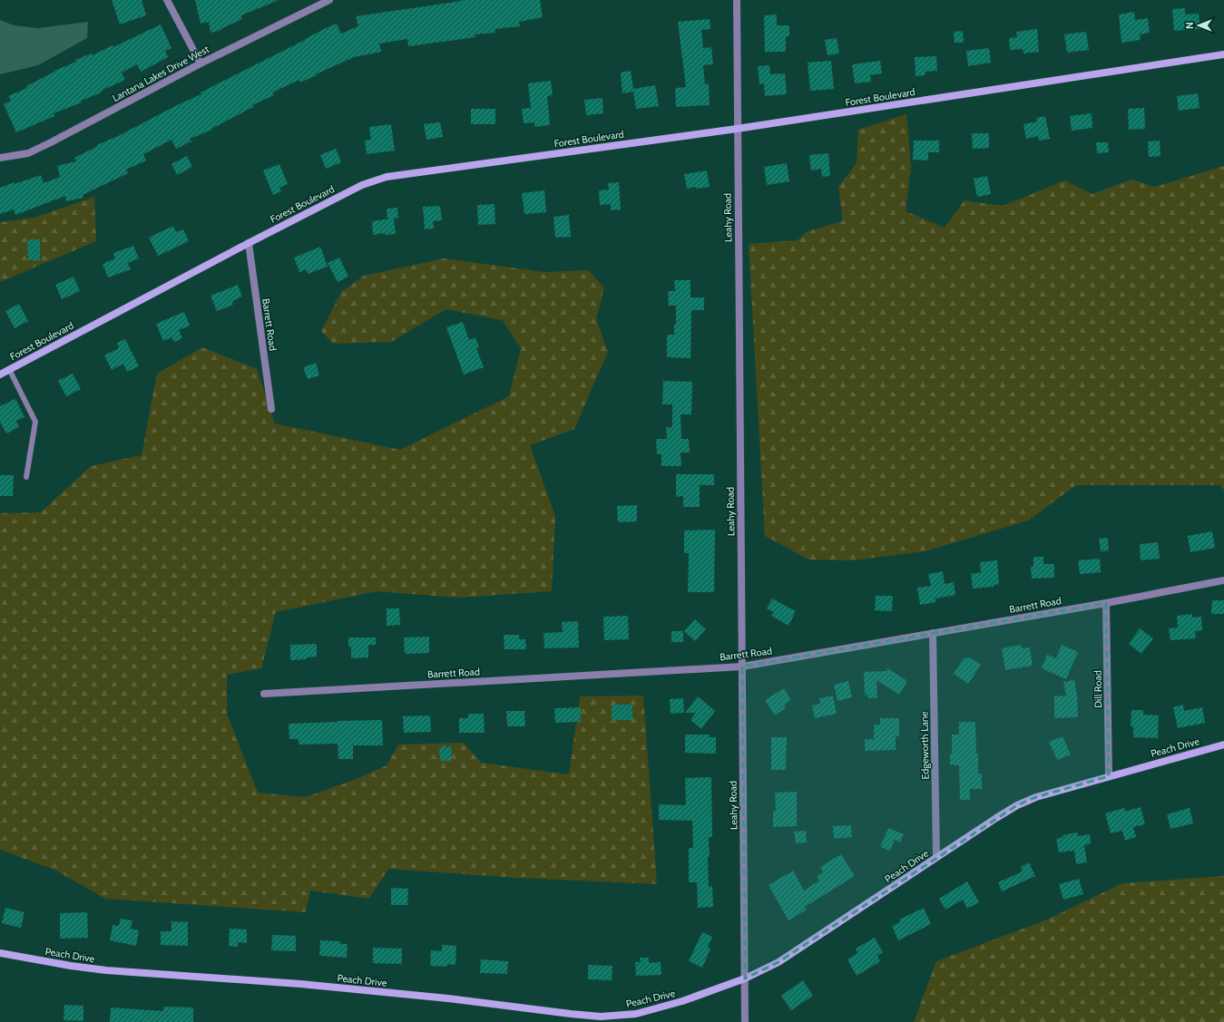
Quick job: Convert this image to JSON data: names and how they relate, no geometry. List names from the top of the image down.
{
  "streets": {
    "main road": ["Forest Boulevard", "Peach Drive"],
    "street": [
      "Lantana Lakes Drive West",
      "Leahy Road",
      "Barrett Road",
      "Dill Road",
      "Edgeworth Lane"
    ]
  },
  "crossings": [
    ["Forest Boulevard", "Leahy Road"],
    ["Forest Boulevard", "Barrett Road"],
    ["Leahy Road", "Barrett Road"],
    ["Leahy Road", "Peach Drive"],
    ["Barrett Road", "Dill Road"],
    ["Barrett Road", "Edgeworth Lane"],
    ["Dill Road", "Peach Drive"],
    ["Edgeworth Lane", "Peach Drive"]
  ],
  "north": "left"
}
